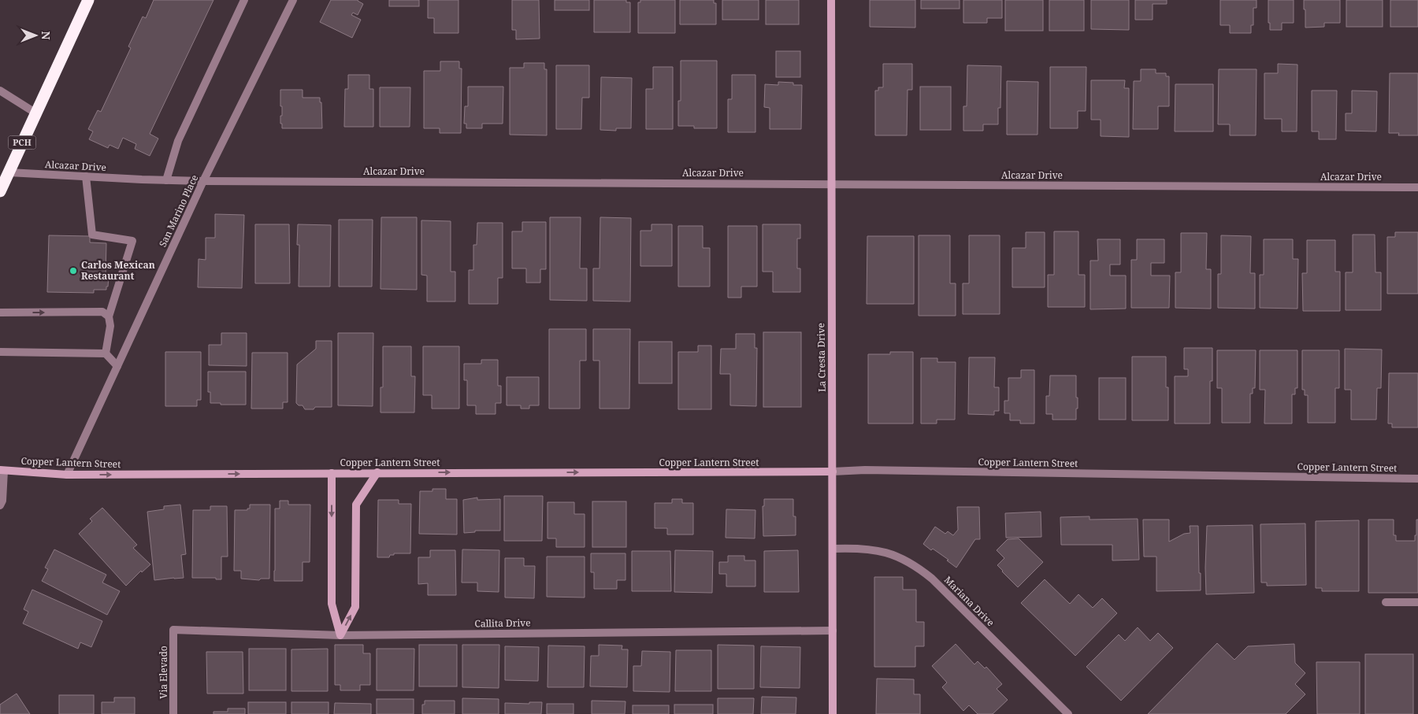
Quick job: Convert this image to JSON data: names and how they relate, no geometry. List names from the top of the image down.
{
  "streets": {
    "highway": ["PCH"],
    "street": [
      "Alcazar Drive",
      "San Marino Place",
      "La Cresta Drive",
      "Copper Lantern Street",
      "Mariana Drive",
      "Callita Drive",
      "Via Elevado"
    ]
  },
  "crossings": [
    ["PCH", "Alcazar Drive"],
    ["Alcazar Drive", "San Marino Place"],
    ["Alcazar Drive", "La Cresta Drive"],
    ["San Marino Place", "Copper Lantern Street"],
    ["La Cresta Drive", "Copper Lantern Street"],
    ["La Cresta Drive", "Mariana Drive"],
    ["La Cresta Drive", "Callita Drive"],
    ["Callita Drive", "Via Elevado"]
  ],
  "one_way": ["Copper Lantern Street"],
  "places": ["Carlos Mexican Restaurant"],
  "north": "right"
}
